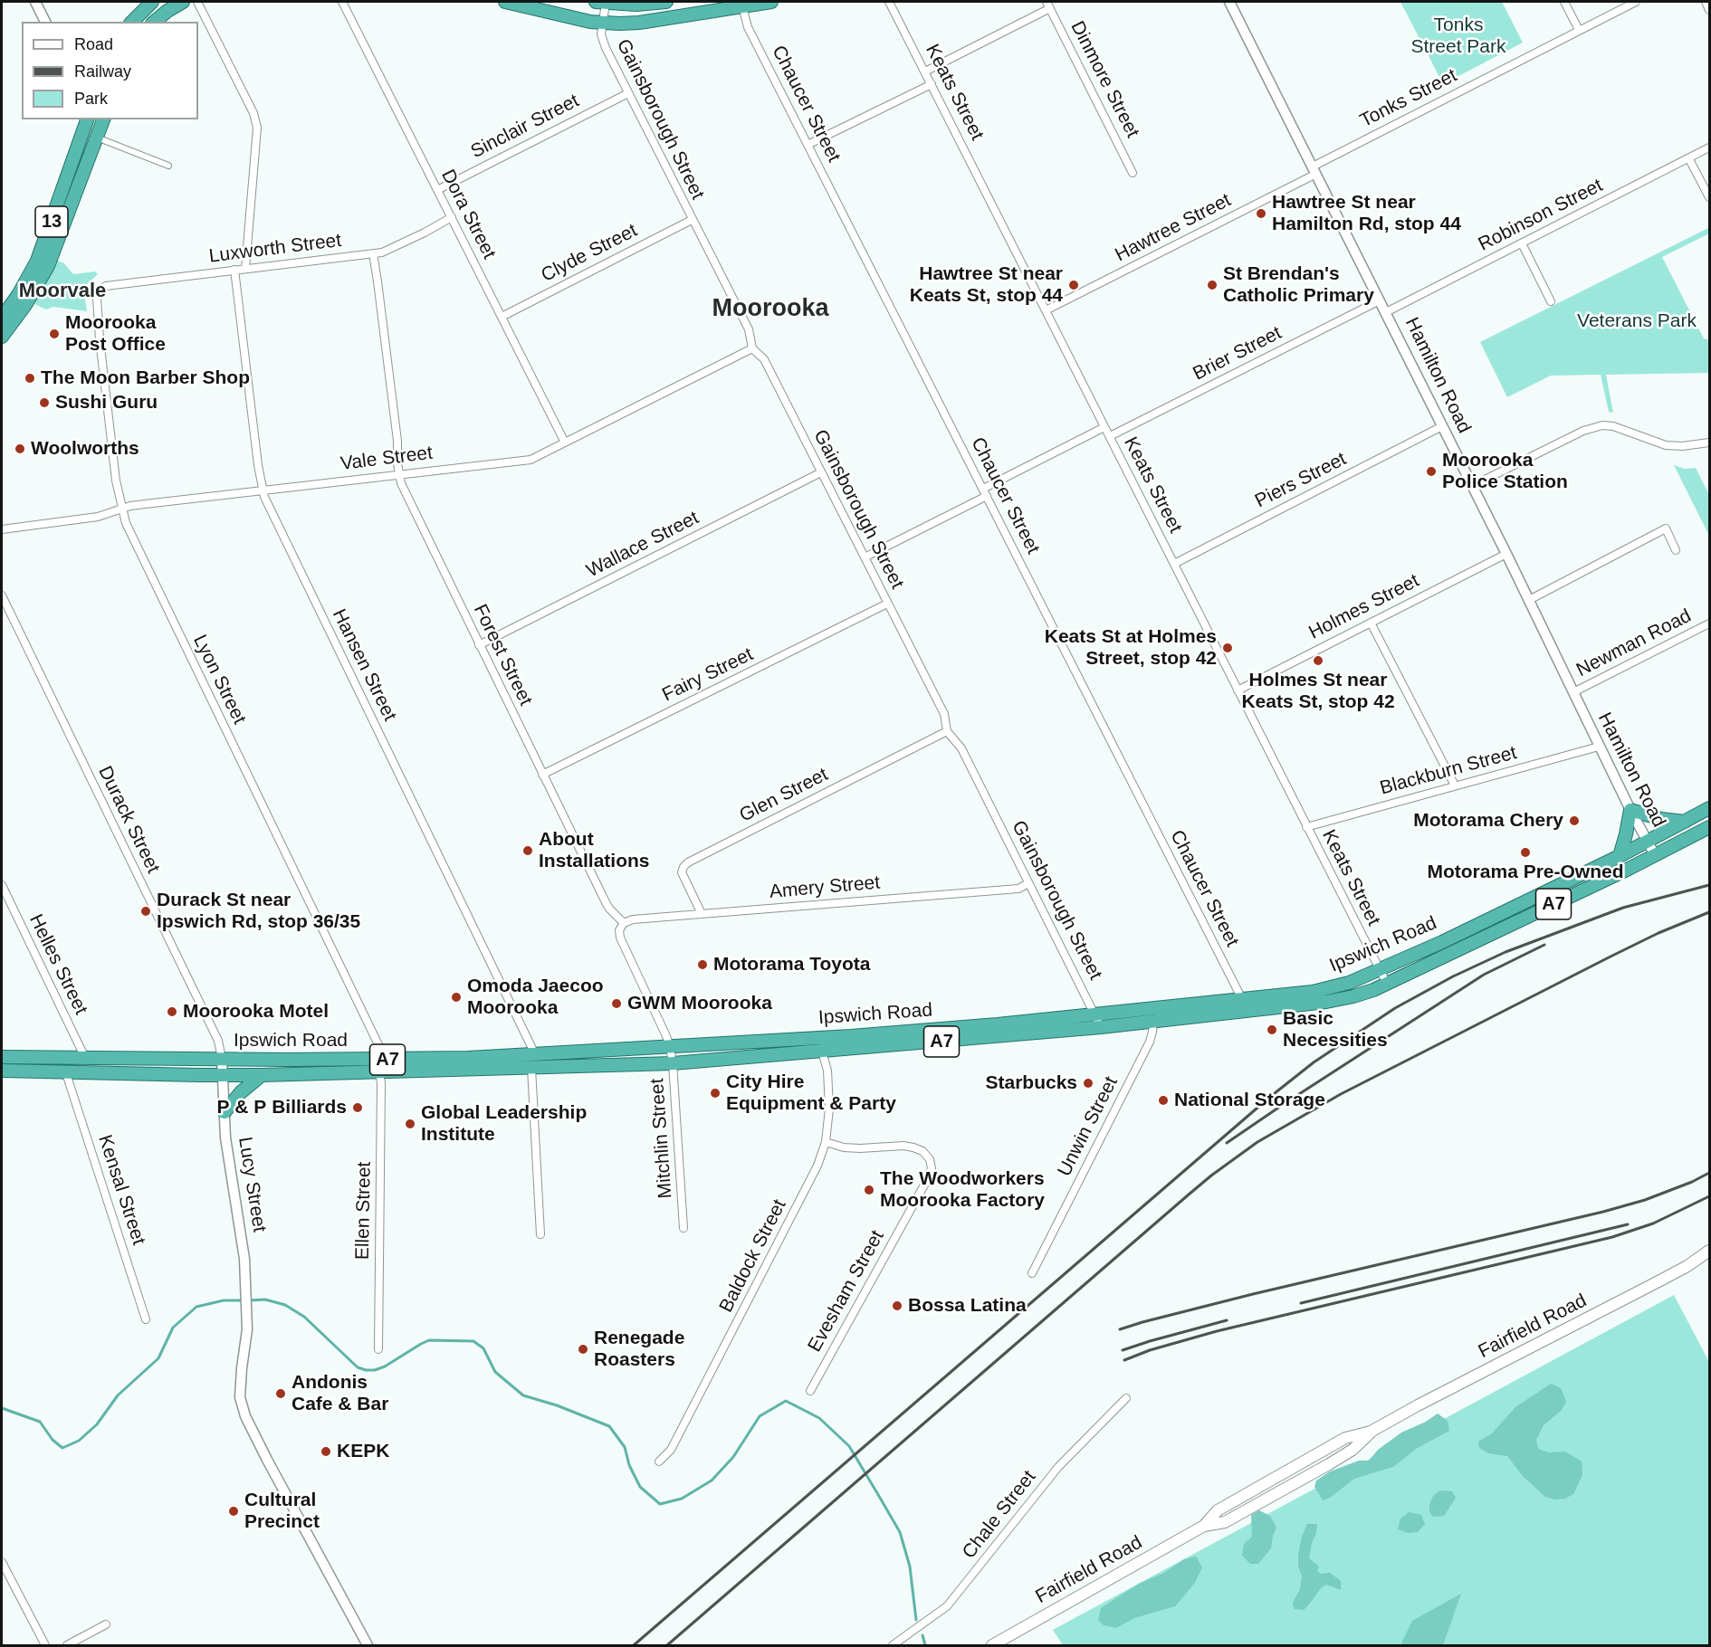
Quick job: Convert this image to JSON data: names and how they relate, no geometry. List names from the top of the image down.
{
  "streets": {
    "highway": ["13", "A7", "Ipswich Road"],
    "main road": ["Fairfield Road"],
    "street": [
      "Dinmore Street",
      "Keats Street",
      "Tonks Street",
      "Chaucer Street",
      "Gainsborough Street",
      "Sinclair Street",
      "Dora Street",
      "Robinson Street",
      "Hawtree Street",
      "Luxworth Street",
      "Clyde Street",
      "Brier Street",
      "Hamilton Road",
      "Vale Street",
      "Piers Street",
      "Wallace Street",
      "Holmes Street",
      "Newman Road",
      "Forest Street",
      "Hansen Street",
      "Fairy Street",
      "Lyon Street",
      "Blackburn Street",
      "Glen Street",
      "Durack Street",
      "Amery Street",
      "Helles Street",
      "Unwin Street",
      "Mitchlin Street",
      "Lucy Street",
      "Kensal Street",
      "Ellen Street",
      "Baldock Street",
      "Evesham Street",
      "Chale Street"
    ]
  },
  "crossings": [
    ["Keats Street", "Hawtree Street"],
    ["Keats Street", "Brier Street"],
    ["Keats Street", "Piers Street"],
    ["Keats Street", "Holmes Street"],
    ["Keats Street", "Blackburn Street"],
    ["Keats Street", "Ipswich Road"],
    ["Tonks Street", "Hawtree Street"],
    ["Tonks Street", "Hamilton Road"],
    ["Chaucer Street", "Ipswich Road"],
    ["Gainsborough Street", "Sinclair Street"],
    ["Gainsborough Street", "Clyde Street"],
    ["Gainsborough Street", "Vale Street"],
    ["Gainsborough Street", "Wallace Street"],
    ["Gainsborough Street", "Fairy Street"],
    ["Gainsborough Street", "Glen Street"],
    ["Gainsborough Street", "Amery Street"],
    ["Gainsborough Street", "Ipswich Road"],
    ["Sinclair Street", "Dora Street"],
    ["Dora Street", "Luxworth Street"],
    ["Dora Street", "Clyde Street"],
    ["Dora Street", "Vale Street"],
    ["Robinson Street", "Hamilton Road"],
    ["Hawtree Street", "Hamilton Road"],
    ["Luxworth Street", "Forest Street"],
    ["Luxworth Street", "Hansen Street"],
    ["Luxworth Street", "Lyon Street"],
    ["Brier Street", "Hamilton Road"],
    ["Hamilton Road", "Piers Street"],
    ["Hamilton Road", "Holmes Street"],
    ["Hamilton Road", "Newman Road"],
    ["Hamilton Road", "Blackburn Street"],
    ["Hamilton Road", "Ipswich Road"],
    ["Vale Street", "Forest Street"],
    ["Vale Street", "Hansen Street"],
    ["Vale Street", "Lyon Street"],
    ["Wallace Street", "Forest Street"],
    ["Forest Street", "Fairy Street"],
    ["Forest Street", "Amery Street"],
    ["Hansen Street", "Ipswich Road"],
    ["Lyon Street", "Ipswich Road"],
    ["Glen Street", "Amery Street"],
    ["Durack Street", "Ipswich Road"],
    ["Durack Street", "Lucy Street"],
    ["Ipswich Road", "Helles Street"],
    ["Ipswich Road", "Unwin Street"],
    ["Ipswich Road", "Mitchlin Street"],
    ["Ipswich Road", "Lucy Street"],
    ["Ipswich Road", "Kensal Street"],
    ["Ipswich Road", "Ellen Street"],
    ["Ipswich Road", "Baldock Street"],
    ["Baldock Street", "Evesham Street"]
  ],
  "districts": ["Moorvale", "Moorooka"],
  "parks": ["Tonks Street Park", "Veterans Park"],
  "places": [
    "Hawtree St near Hamilton Rd, stop 44",
    "Hawtree St near Keats St, stop 44",
    "St Brendan's Catholic Primary",
    "Moorooka Post Office",
    "The Moon Barber Shop",
    "Sushi Guru",
    "Woolworths",
    "Moorooka Police Station",
    "Keats St at Holmes Street, stop 42",
    "Holmes St near Keats St, stop 42",
    "Motorama Chery",
    "About Installations",
    "Motorama Pre-Owned",
    "Durack St near Ipswich Rd, stop 36/35",
    "Motorama Toyota",
    "Omoda Jaecoo Moorooka",
    "GWM Moorooka",
    "Moorooka Motel",
    "Basic Necessities",
    "Starbucks",
    "City Hire Equipment & Party",
    "National Storage",
    "P & P Billiards",
    "Global Leadership Institute",
    "The Woodworkers Moorooka Factory",
    "Bossa Latina",
    "Renegade Roasters",
    "Andonis Cafe & Bar",
    "KEPK",
    "Cultural Precinct"
  ],
  "legend": ["Road", "Railway", "Park"]
}
